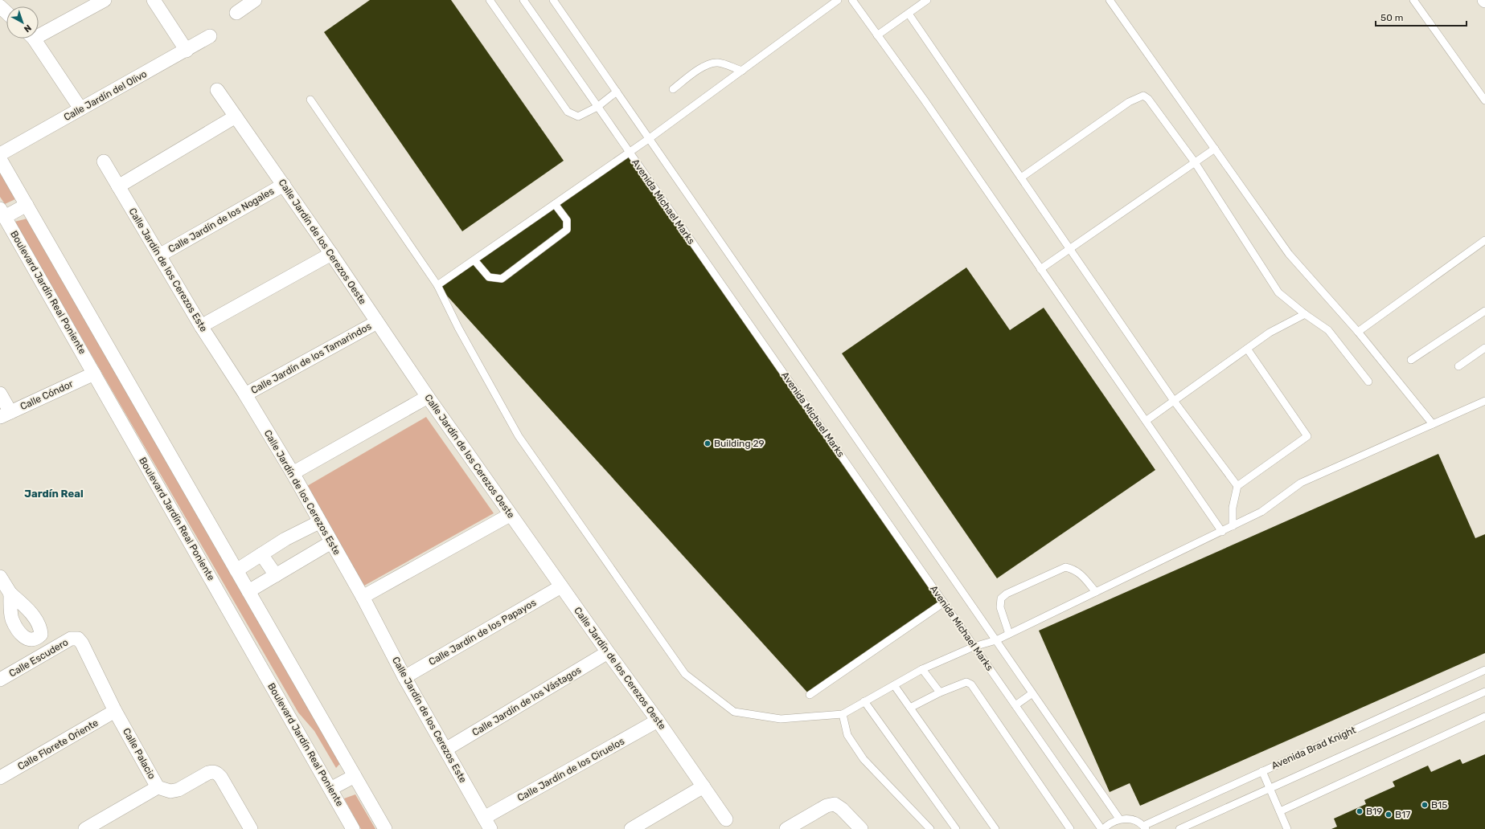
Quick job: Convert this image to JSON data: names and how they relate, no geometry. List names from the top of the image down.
{
  "streets": {
    "street": [
      "Calle Jardín del Olivo",
      "Calle Jardín de los Nogales",
      "Calle Jardín de los Cerezos Oeste",
      "Calle Jardín de los Cerezos Este",
      "Boulevard Jardín Real Poniente",
      "Calle Jardín de los Tamarindos",
      "Calle Cóndor",
      "Calle Jardín de los Papayos",
      "Calle Escudero",
      "Calle Jardín de los Vástagos",
      "Calle Florete Oriente",
      "Calle Palacio",
      "Calle Jardín de los Ciruelos"
    ],
    "lane": ["Avenida Michael Marks", "Avenida Brad Knight"]
  },
  "crossings": [
    ["Calle Jardín de los Nogales", "Calle Jardín de los Cerezos Oeste"],
    ["Calle Jardín de los Nogales", "Calle Jardín de los Cerezos Este"],
    ["Calle Jardín de los Cerezos Oeste", "Calle Jardín de los Tamarindos"],
    ["Calle Jardín de los Cerezos Oeste", "Calle Jardín de los Papayos"],
    ["Calle Jardín de los Cerezos Oeste", "Calle Jardín de los Vástagos"],
    ["Calle Jardín de los Cerezos Oeste", "Calle Jardín de los Ciruelos"],
    ["Calle Jardín de los Cerezos Este", "Calle Jardín de los Tamarindos"],
    ["Calle Jardín de los Cerezos Este", "Calle Jardín de los Papayos"],
    ["Calle Jardín de los Cerezos Este", "Calle Jardín de los Vástagos"],
    ["Calle Jardín de los Cerezos Este", "Calle Jardín de los Ciruelos"],
    ["Boulevard Jardín Real Poniente", "Calle Cóndor"],
    ["Calle Escudero", "Calle Palacio"],
    ["Calle Florete Oriente", "Calle Palacio"]
  ],
  "districts": ["Jardín Real"],
  "places": [
    "Building 29",
    "B15",
    "B19",
    "B17"
  ],
  "scale_bar": "50 m",
  "north": "bottom right"
}
